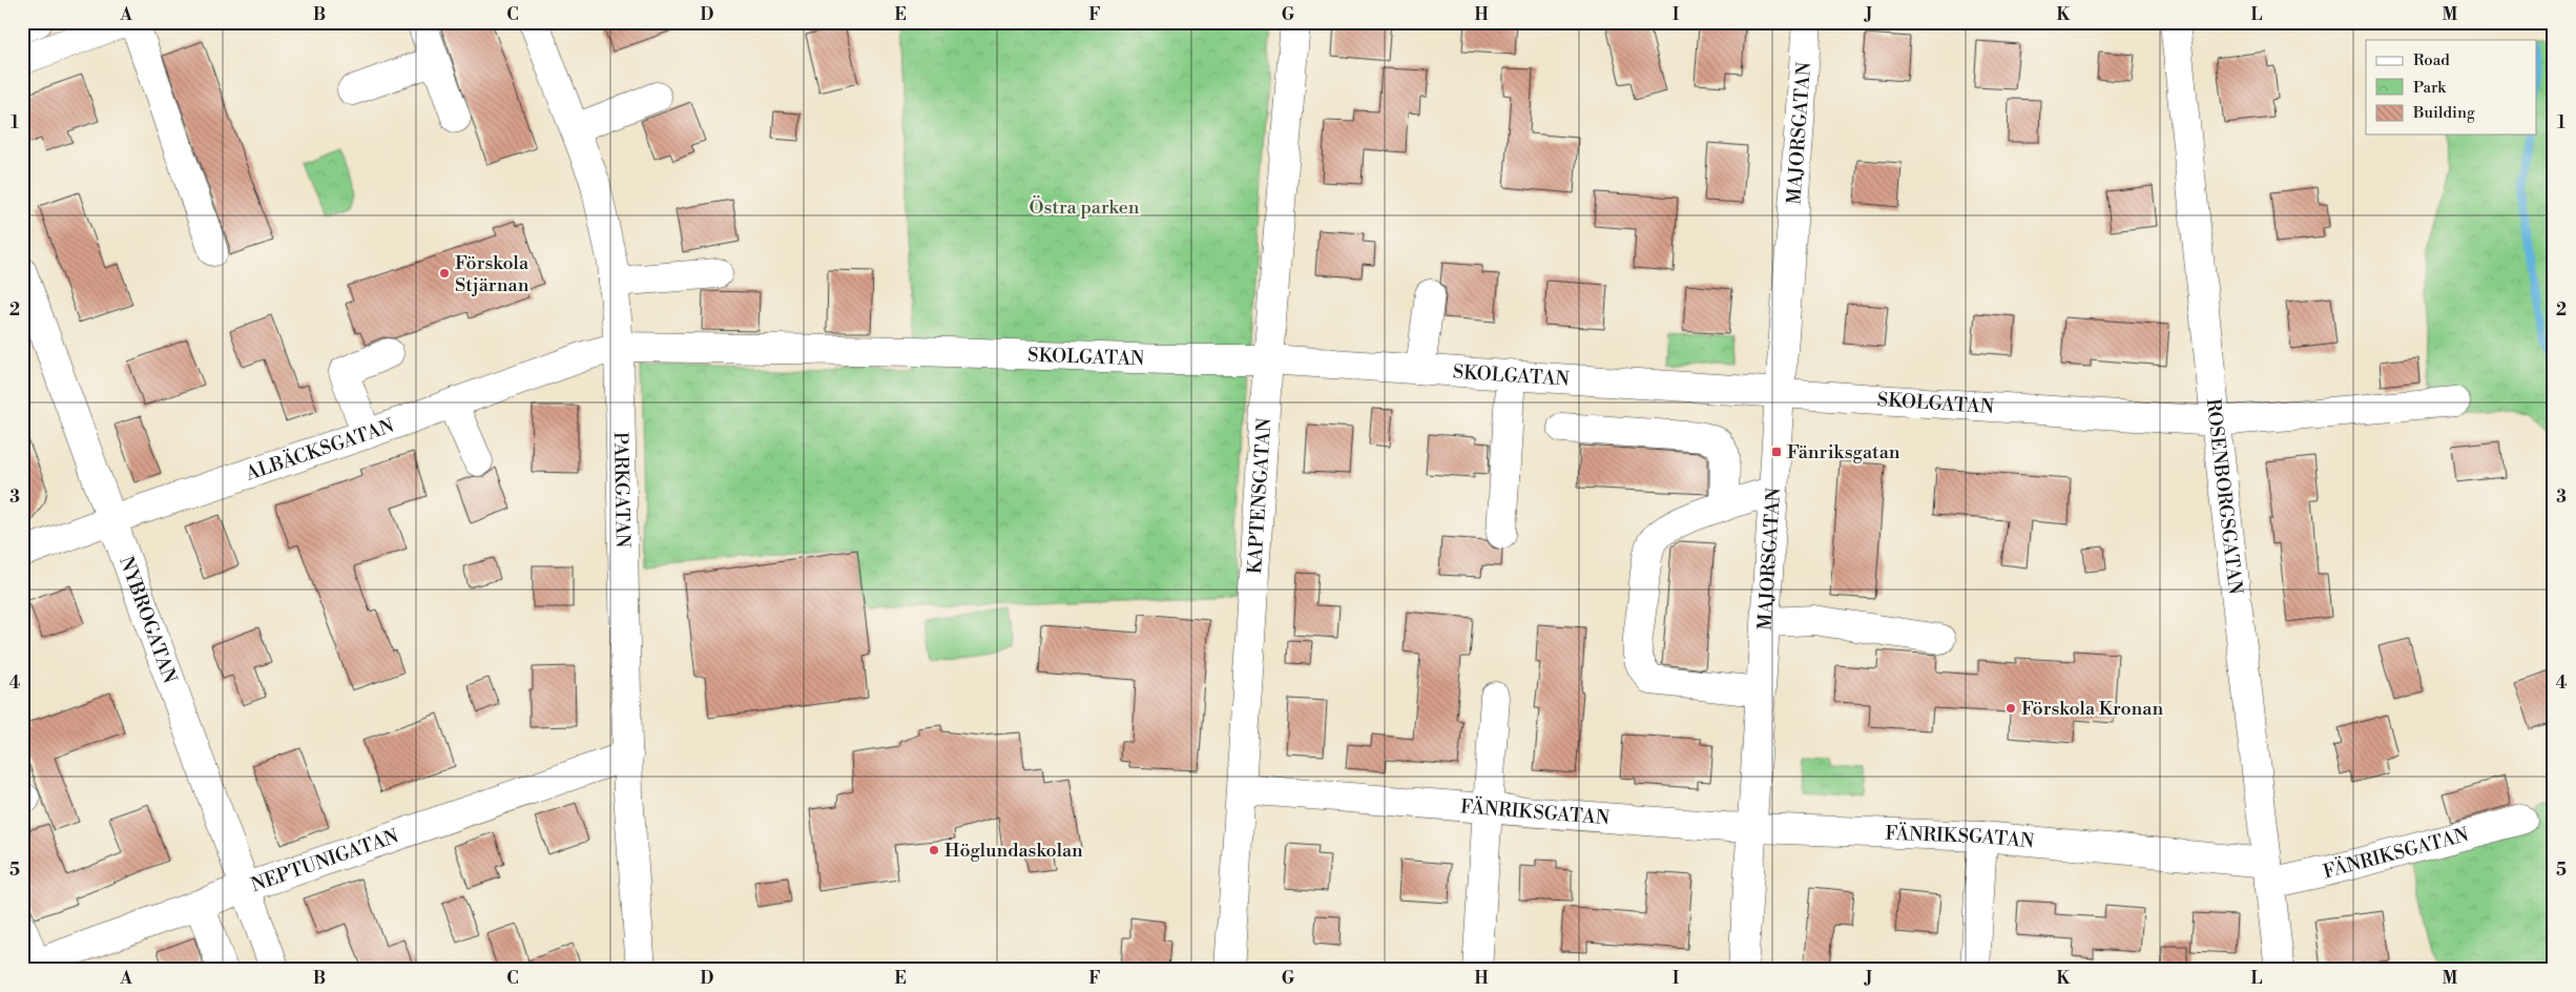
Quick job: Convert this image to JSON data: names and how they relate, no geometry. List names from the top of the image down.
{
  "streets": {
    "main road": [
      "MAJORSGATAN",
      "SKOLGATAN",
      "ALBÄCKSGATAN",
      "PARKGATAN",
      "KAPTENSGATAN",
      "ROSENBORGSGATAN",
      "NYBROGATAN",
      "FÄNRIKSGATAN",
      "NEPTUNIGATAN"
    ]
  },
  "crossings": [
    ["MAJORSGATAN", "SKOLGATAN"],
    ["MAJORSGATAN", "FÄNRIKSGATAN"],
    ["SKOLGATAN", "ALBÄCKSGATAN"],
    ["SKOLGATAN", "PARKGATAN"],
    ["SKOLGATAN", "KAPTENSGATAN"],
    ["SKOLGATAN", "ROSENBORGSGATAN"],
    ["ALBÄCKSGATAN", "PARKGATAN"],
    ["ALBÄCKSGATAN", "NYBROGATAN"],
    ["PARKGATAN", "NEPTUNIGATAN"],
    ["KAPTENSGATAN", "FÄNRIKSGATAN"],
    ["ROSENBORGSGATAN", "FÄNRIKSGATAN"],
    ["NYBROGATAN", "NEPTUNIGATAN"]
  ],
  "parks": ["Östra parken"],
  "places": {
    "other": ["Förskola Stjärnan", "Förskola Kronan", "Höglundaskolan"],
    "transit": ["Fänriksgatan"]
  },
  "legend": ["Road", "Park", "Building"],
  "grid": {
    "columns": [
      "A",
      "B",
      "C",
      "D",
      "E",
      "F",
      "G",
      "H",
      "I",
      "J",
      "K",
      "L",
      "M"
    ],
    "rows": [
      "1",
      "2",
      "3",
      "4",
      "5"
    ]
  }
}
